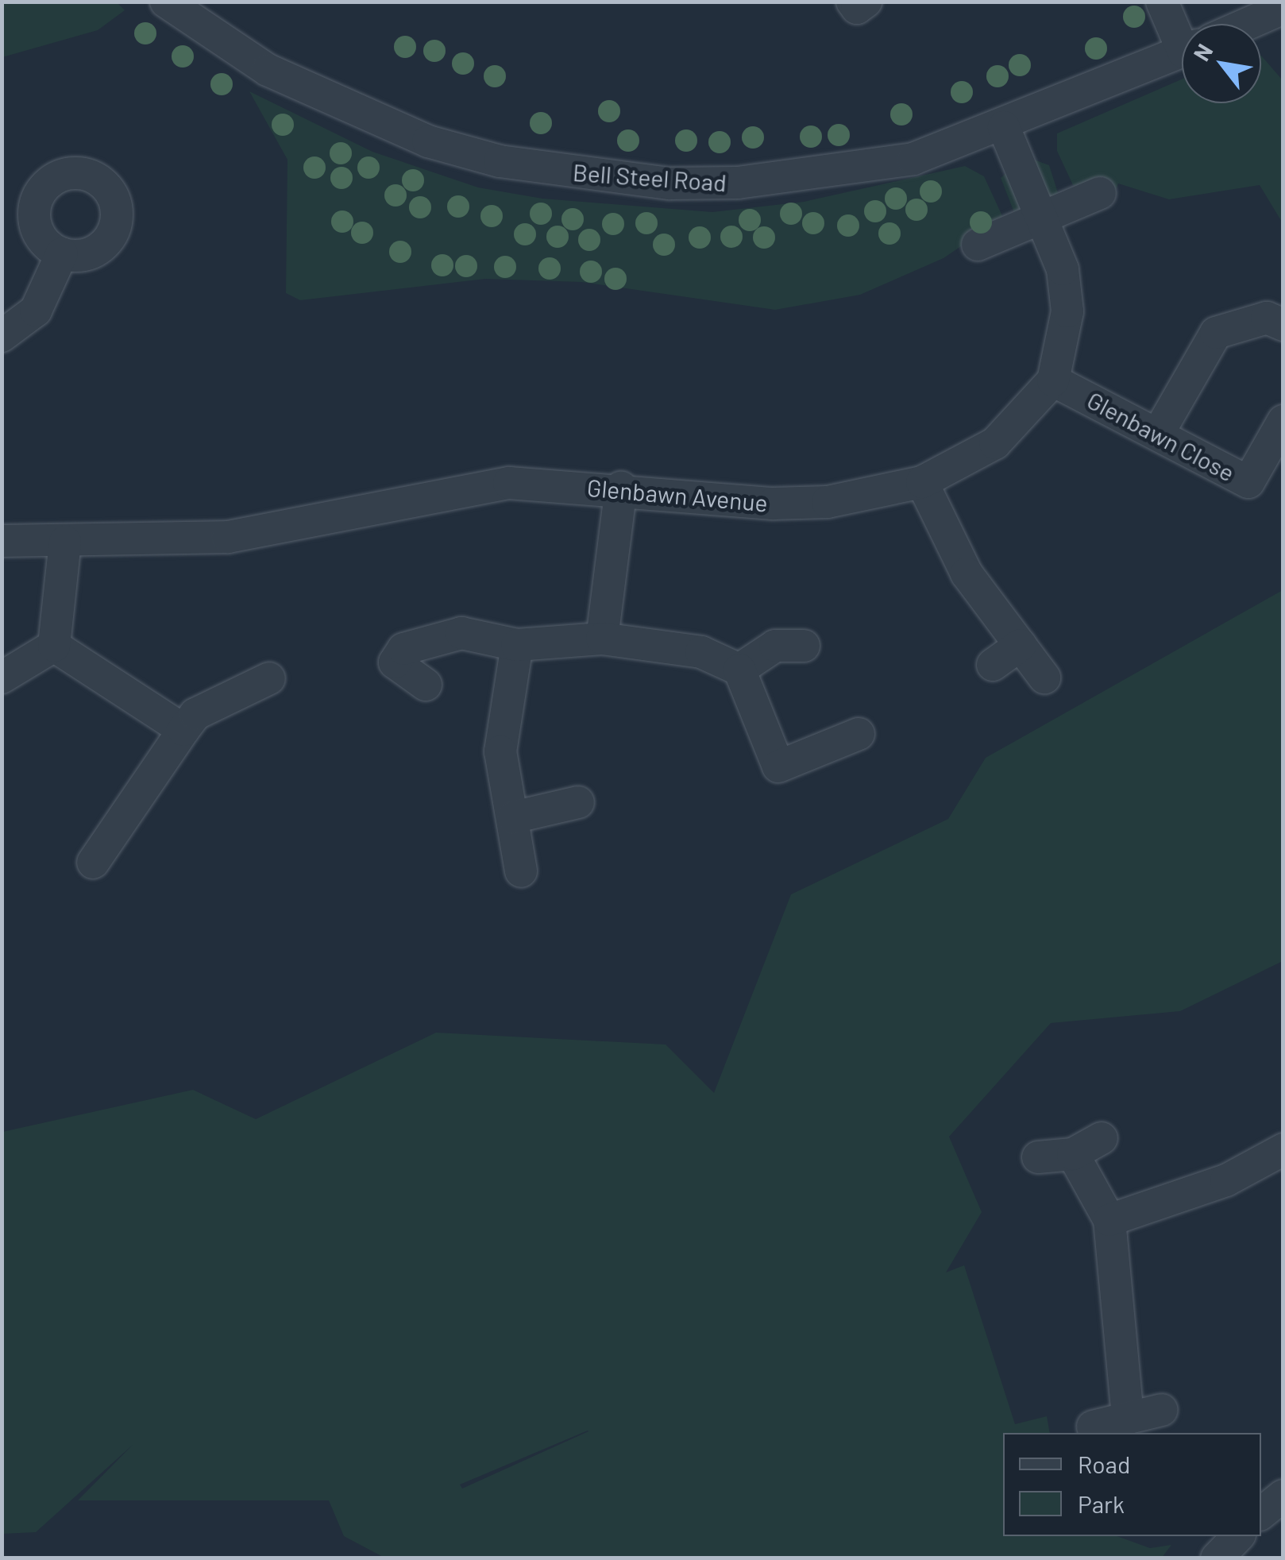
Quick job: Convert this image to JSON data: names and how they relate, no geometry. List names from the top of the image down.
{
  "streets": {
    "street": ["Bell Steel Road", "Glenbawn Close", "Glenbawn Avenue"]
  },
  "crossings": [
    ["Glenbawn Close", "Glenbawn Avenue"]
  ],
  "legend": ["Road", "Park"],
  "north": "top left"
}
